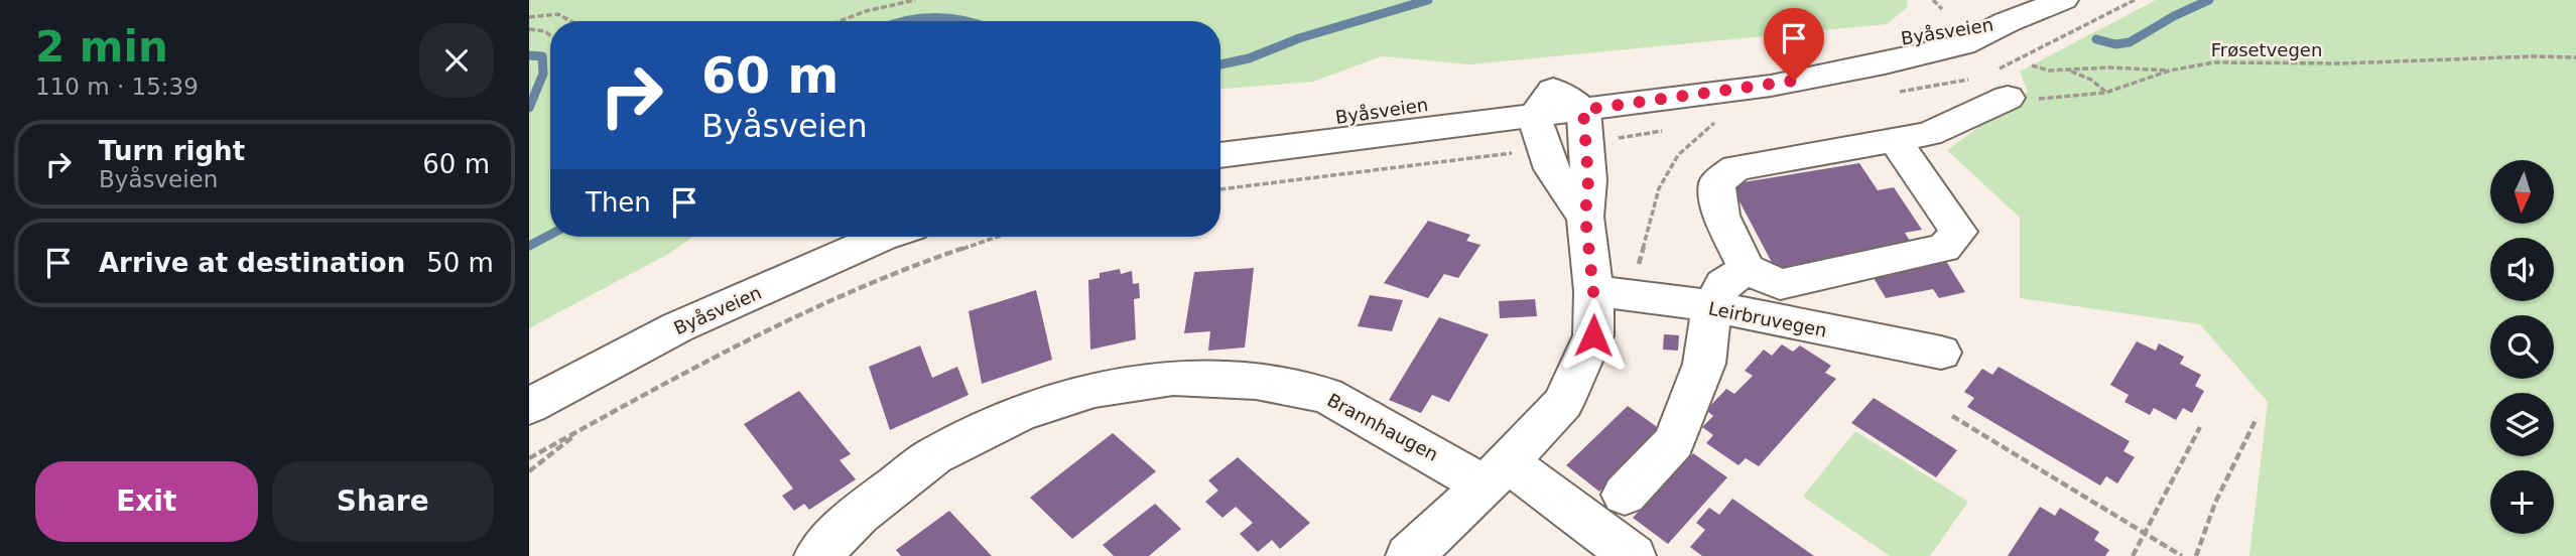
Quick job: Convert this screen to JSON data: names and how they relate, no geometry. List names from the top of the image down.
{
  "streets": {
    "main road": ["Byåsveien", "Leirbruvegen", "Brannhaugen"],
    "path": ["Frøsetvegen"]
  },
  "north": "bottom",
  "page": {
    "heading": ["2 min", "110 m · 15:39"],
    "turn": ["60 m", "Byåsveien"],
    "list": [
      {
        "name": "Turn right",
        "note": "Byåsveien",
        "value": "60 m"
      },
      {
        "name": "Arrive at destination",
        "value": "50 m"
      }
    ],
    "map_buttons": "+",
    "then": "Then",
    "buttons": ["Exit", "Share"]
  }
}
